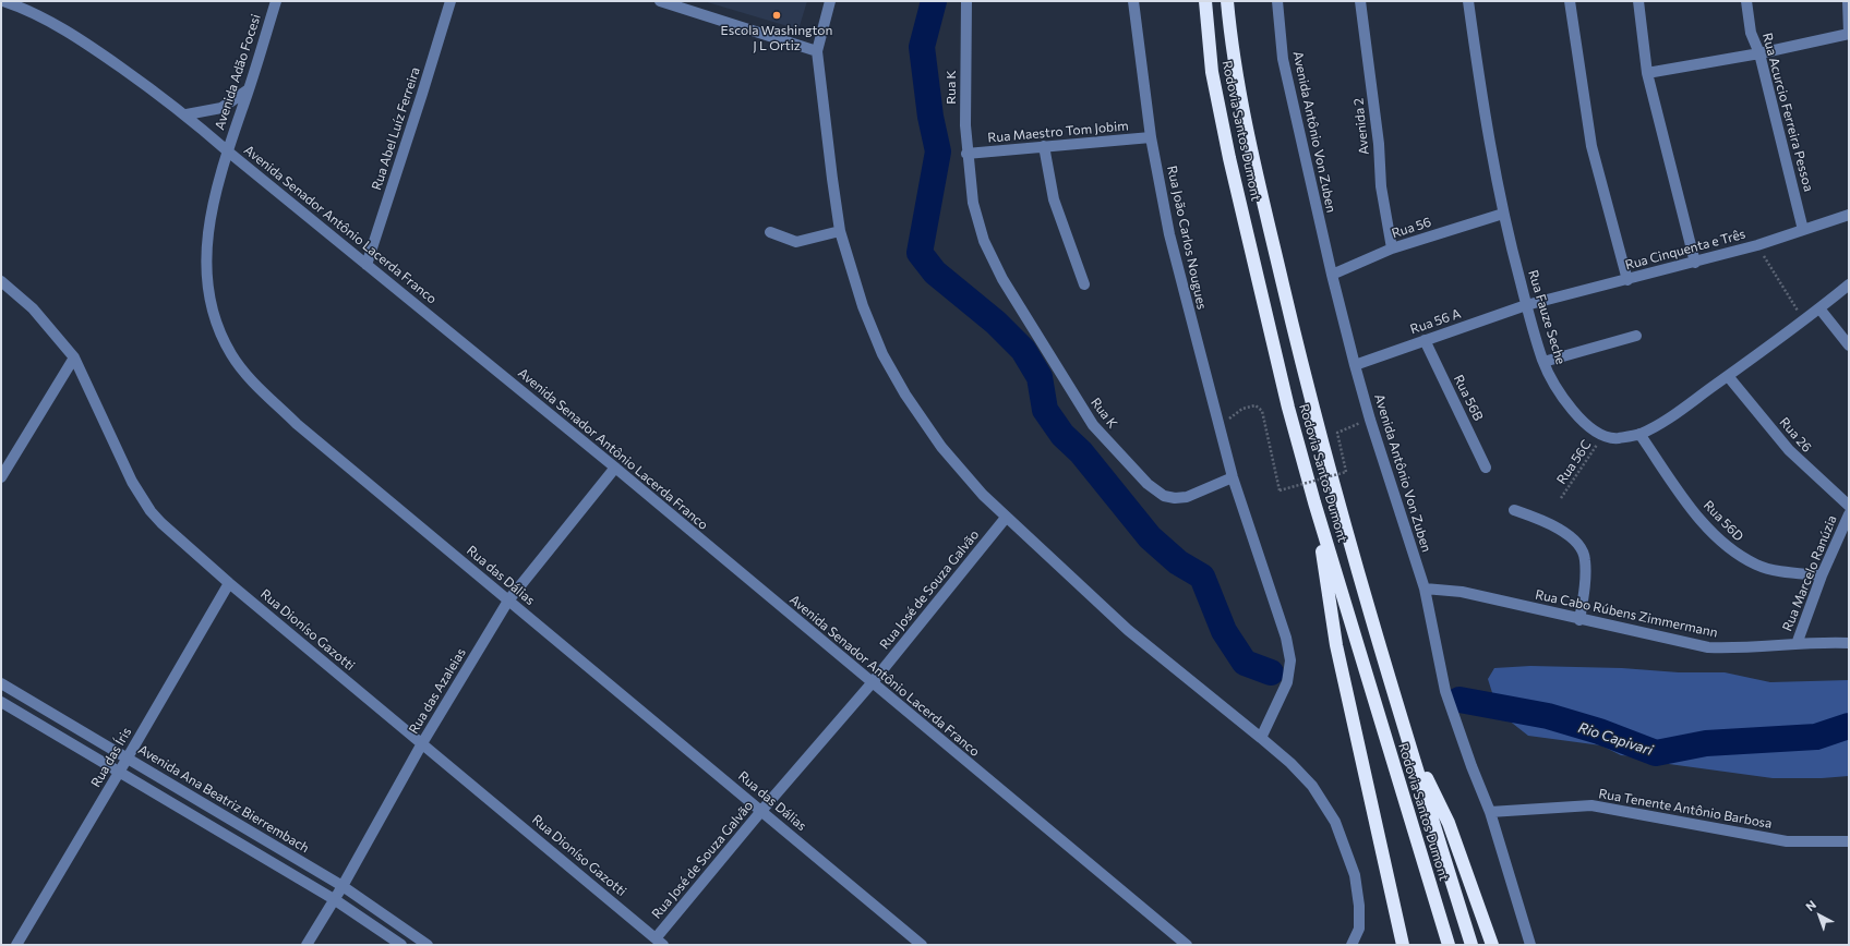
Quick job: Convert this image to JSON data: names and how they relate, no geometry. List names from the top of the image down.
{
  "streets": {
    "highway": ["Rodovia Santos Dumont"],
    "street": [
      "Avenida Adão Focesi",
      "Rua K",
      "Rua Acurcio Ferreira Pessoa",
      "Avenida 2",
      "Rua Abel Luíz Ferreira",
      "Rua Maestro Tom Jobim",
      "Avenida Antônio Von Zuben",
      "Avenida Senador Antônio Lacerda Franco",
      "Rua 56",
      "Rua João Carlos Nougues",
      "Rua Cinquenta e Três",
      "Rua Fauze Seche",
      "Rua 56 A",
      "Rua 56B",
      "Rua 26",
      "Rua 56D",
      "Rua Marcelo Ranúzia",
      "Rua das Dálias",
      "Rua José de Souza Galvão",
      "Rua Cabo Rúbens Zimmermann",
      "Rua Dioníso Gazotti",
      "Rua das Azaleias",
      "Rua das Íris",
      "Avenida Ana Beatriz Bierrembach",
      "Rua Tenente Antônio Barbosa"
    ],
    "path": ["Rua 56C"]
  },
  "crossings": [
    ["Avenida Adão Focesi", "Avenida Senador Antônio Lacerda Franco"],
    ["Avenida Adão Focesi", "Rua das Dálias"],
    ["Rua K", "Rua Maestro Tom Jobim"],
    ["Rua K", "Rua João Carlos Nougues"],
    ["Rua Acurcio Ferreira Pessoa", "Rua Cinquenta e Três"],
    ["Avenida 2", "Rua 56"],
    ["Rua Abel Luíz Ferreira", "Avenida Senador Antônio Lacerda Franco"],
    ["Rua Maestro Tom Jobim", "Rua João Carlos Nougues"],
    ["Avenida Antônio Von Zuben", "Rua 56"],
    ["Avenida Antônio Von Zuben", "Rua 56 A"],
    ["Avenida Antônio Von Zuben", "Rua Cabo Rúbens Zimmermann"],
    ["Avenida Antônio Von Zuben", "Rua Tenente Antônio Barbosa"],
    ["Avenida Senador Antônio Lacerda Franco", "Rua das Dálias"],
    ["Avenida Senador Antônio Lacerda Franco", "Rua José de Souza Galvão"],
    ["Avenida Senador Antônio Lacerda Franco", "Rua das Azaleias"],
    ["Rua 56", "Rua Fauze Seche"],
    ["Rua Cinquenta e Três", "Rua Fauze Seche"],
    ["Rua Cinquenta e Três", "Rua 56 A"],
    ["Rua Fauze Seche", "Rua 56 A"],
    ["Rua Fauze Seche", "Rua 56C"],
    ["Rua 56 A", "Rua 56B"],
    ["Rua 56D", "Rua Marcelo Ranúzia"],
    ["Rua Marcelo Ranúzia", "Rua Cabo Rúbens Zimmermann"],
    ["Rua das Dálias", "Rua José de Souza Galvão"],
    ["Rua das Dálias", "Rua das Azaleias"],
    ["Rua José de Souza Galvão", "Rua Dioníso Gazotti"],
    ["Rua Dioníso Gazotti", "Rua das Azaleias"],
    ["Rua Dioníso Gazotti", "Rua das Íris"],
    ["Rua das Azaleias", "Avenida Ana Beatriz Bierrembach"],
    ["Rua das Íris", "Avenida Ana Beatriz Bierrembach"]
  ],
  "water": ["Rio Capivari"],
  "places": ["Escola Washington J L Ortiz"],
  "north": "top left"
}
